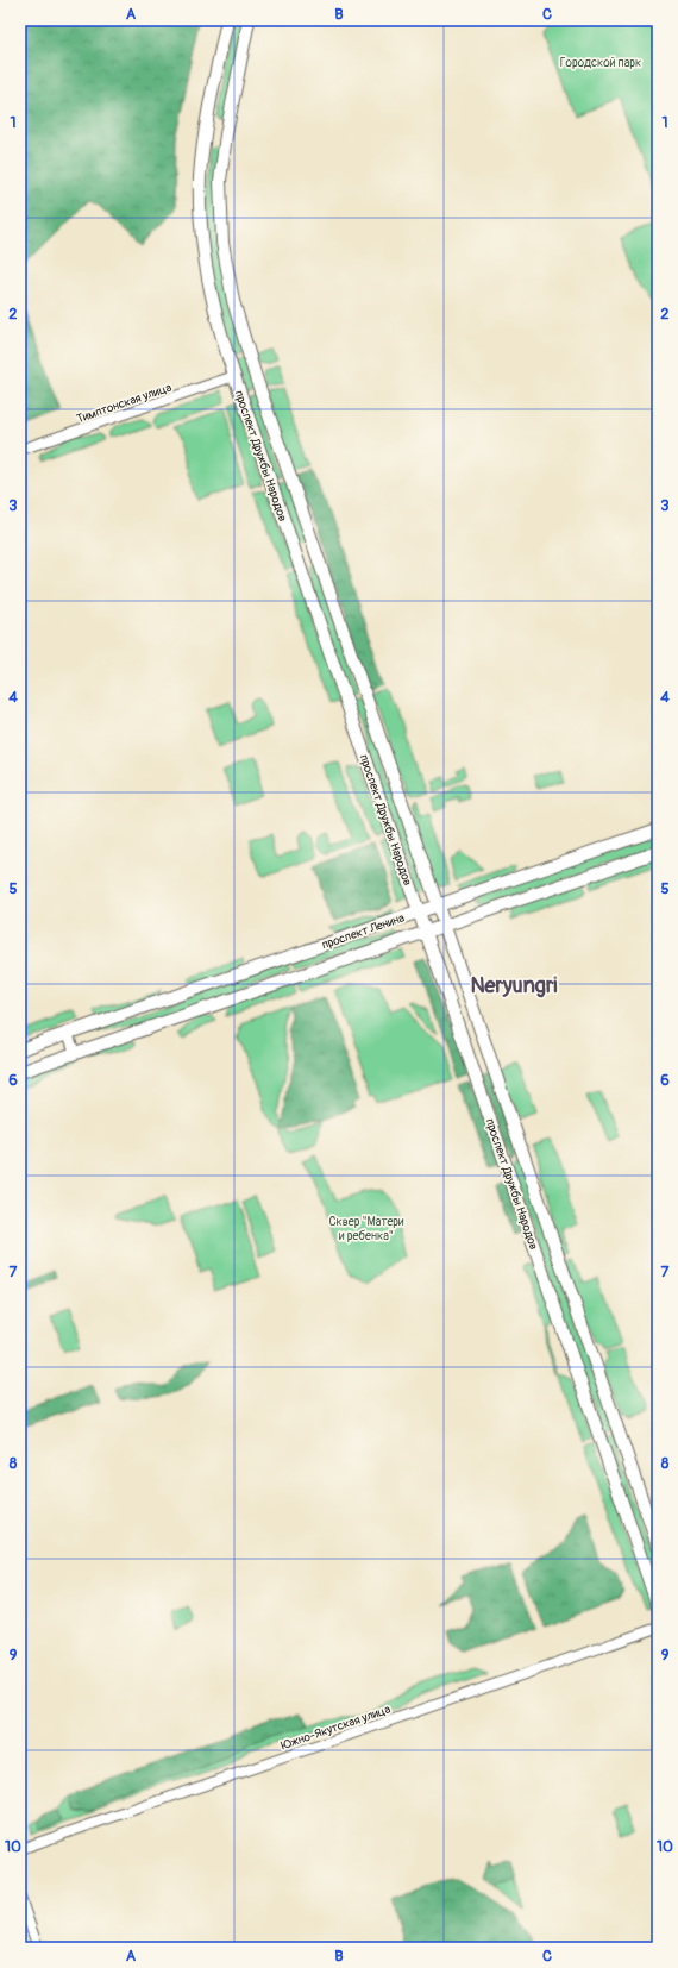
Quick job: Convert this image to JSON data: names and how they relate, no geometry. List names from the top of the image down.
{
  "streets": {
    "street": [
      "Тимптонская улица",
      "проспект Дружбы Народов",
      "проспект Ленина",
      "Южно-Якутская улица"
    ]
  },
  "crossings": [
    ["Тимптонская улица", "проспект Дружбы Народов"],
    ["проспект Дружбы Народов", "проспект Ленина"]
  ],
  "districts": ["Neryungri"],
  "parks": ["Городской парк", "Сквер \"Матери и ребенка\""],
  "grid": {
    "columns": ["A", "B", "C"],
    "rows": [
      "1",
      "2",
      "3",
      "4",
      "5",
      "6",
      "7",
      "8",
      "9",
      "10"
    ]
  }
}
